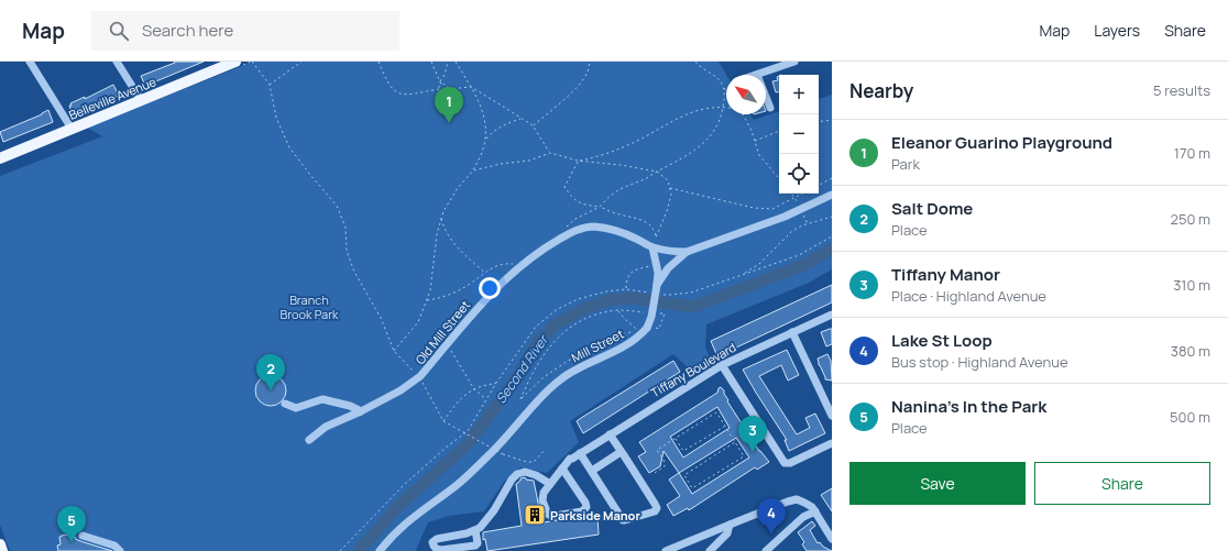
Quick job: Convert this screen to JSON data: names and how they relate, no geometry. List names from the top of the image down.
{
  "streets": {
    "main road": ["Belleville Avenue"],
    "street": ["Old Mill Street", "Mill Street", "Tiffany Boulevard"]
  },
  "water": ["Second River"],
  "parks": ["Branch Brook Park"],
  "places": {
    "building": ["Parkside Manor"]
  },
  "north": "top left",
  "page": {
    "header": "Map",
    "search": "Search here",
    "nav": ["Map", "Layers", "Share"],
    "heading": ["Nearby", "5 results"],
    "map_buttons": ["+", "−"],
    "pins": [
      "1",
      "2",
      "3",
      "4",
      "5"
    ],
    "list": [
      {
        "mark": "1",
        "name": "Eleanor Guarino Playground",
        "note": "Park",
        "value": "170 m"
      },
      {
        "mark": "2",
        "name": "Salt Dome",
        "note": "Place",
        "value": "250 m"
      },
      {
        "mark": "3",
        "name": "Tiffany Manor",
        "note": "Place · Highland Avenue",
        "value": "310 m"
      },
      {
        "mark": "4",
        "name": "Lake St Loop",
        "note": "Bus stop · Highland Avenue",
        "value": "380 m"
      },
      {
        "mark": "5",
        "name": "Nanina's In the Park",
        "note": "Place",
        "value": "500 m"
      }
    ],
    "buttons": ["Save", "Share"]
  }
}
